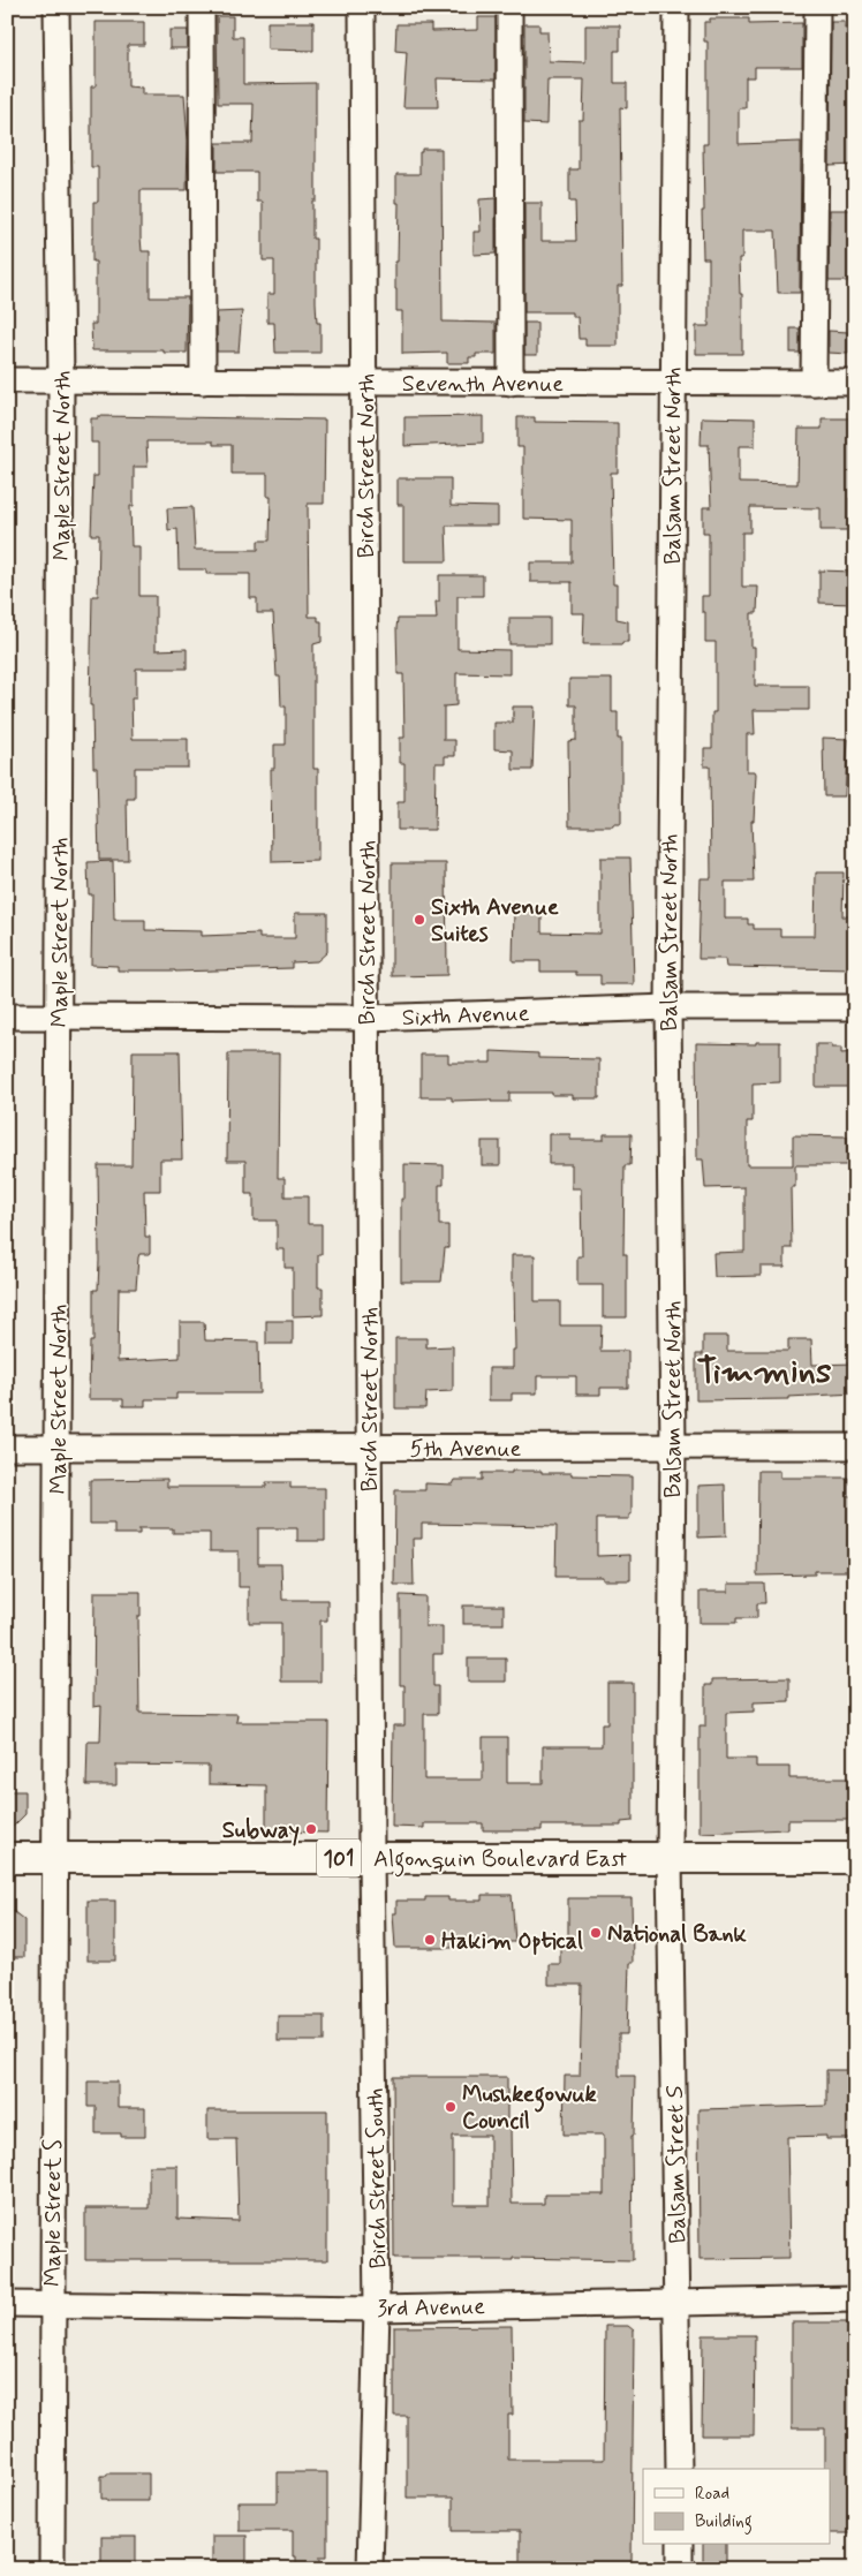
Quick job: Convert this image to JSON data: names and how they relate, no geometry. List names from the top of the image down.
{
  "streets": {
    "main road": ["101", "Algonquin Boulevard East"],
    "street": [
      "Seventh Avenue",
      "Maple Street North",
      "Birch Street North",
      "Balsam Street North",
      "Sixth Avenue",
      "5th Avenue",
      "Balsam Street S",
      "Birch Street South",
      "Maple Street S",
      "3rd Avenue"
    ]
  },
  "crossings": [
    ["Seventh Avenue", "Maple Street North"],
    ["Seventh Avenue", "Birch Street North"],
    ["Seventh Avenue", "Balsam Street North"],
    ["Maple Street North", "Sixth Avenue"],
    ["Maple Street North", "5th Avenue"],
    ["Maple Street North", "Algonquin Boulevard East"],
    ["Maple Street North", "Maple Street S"],
    ["Birch Street North", "Sixth Avenue"],
    ["Birch Street North", "5th Avenue"],
    ["Birch Street North", "Algonquin Boulevard East"],
    ["Birch Street North", "Birch Street South"],
    ["Balsam Street North", "Sixth Avenue"],
    ["Balsam Street North", "5th Avenue"],
    ["Balsam Street North", "Algonquin Boulevard East"],
    ["Balsam Street North", "Balsam Street S"],
    ["Algonquin Boulevard East", "Balsam Street S"],
    ["Algonquin Boulevard East", "Birch Street South"],
    ["Algonquin Boulevard East", "Maple Street S"],
    ["Balsam Street S", "3rd Avenue"],
    ["Birch Street South", "3rd Avenue"],
    ["Maple Street S", "3rd Avenue"]
  ],
  "districts": ["Timmins"],
  "places": [
    "Sixth Avenue Suites",
    "Subway",
    "National Bank",
    "Hakim Optical",
    "Mushkegowuk Council"
  ],
  "legend": ["Road", "Building"]
}
